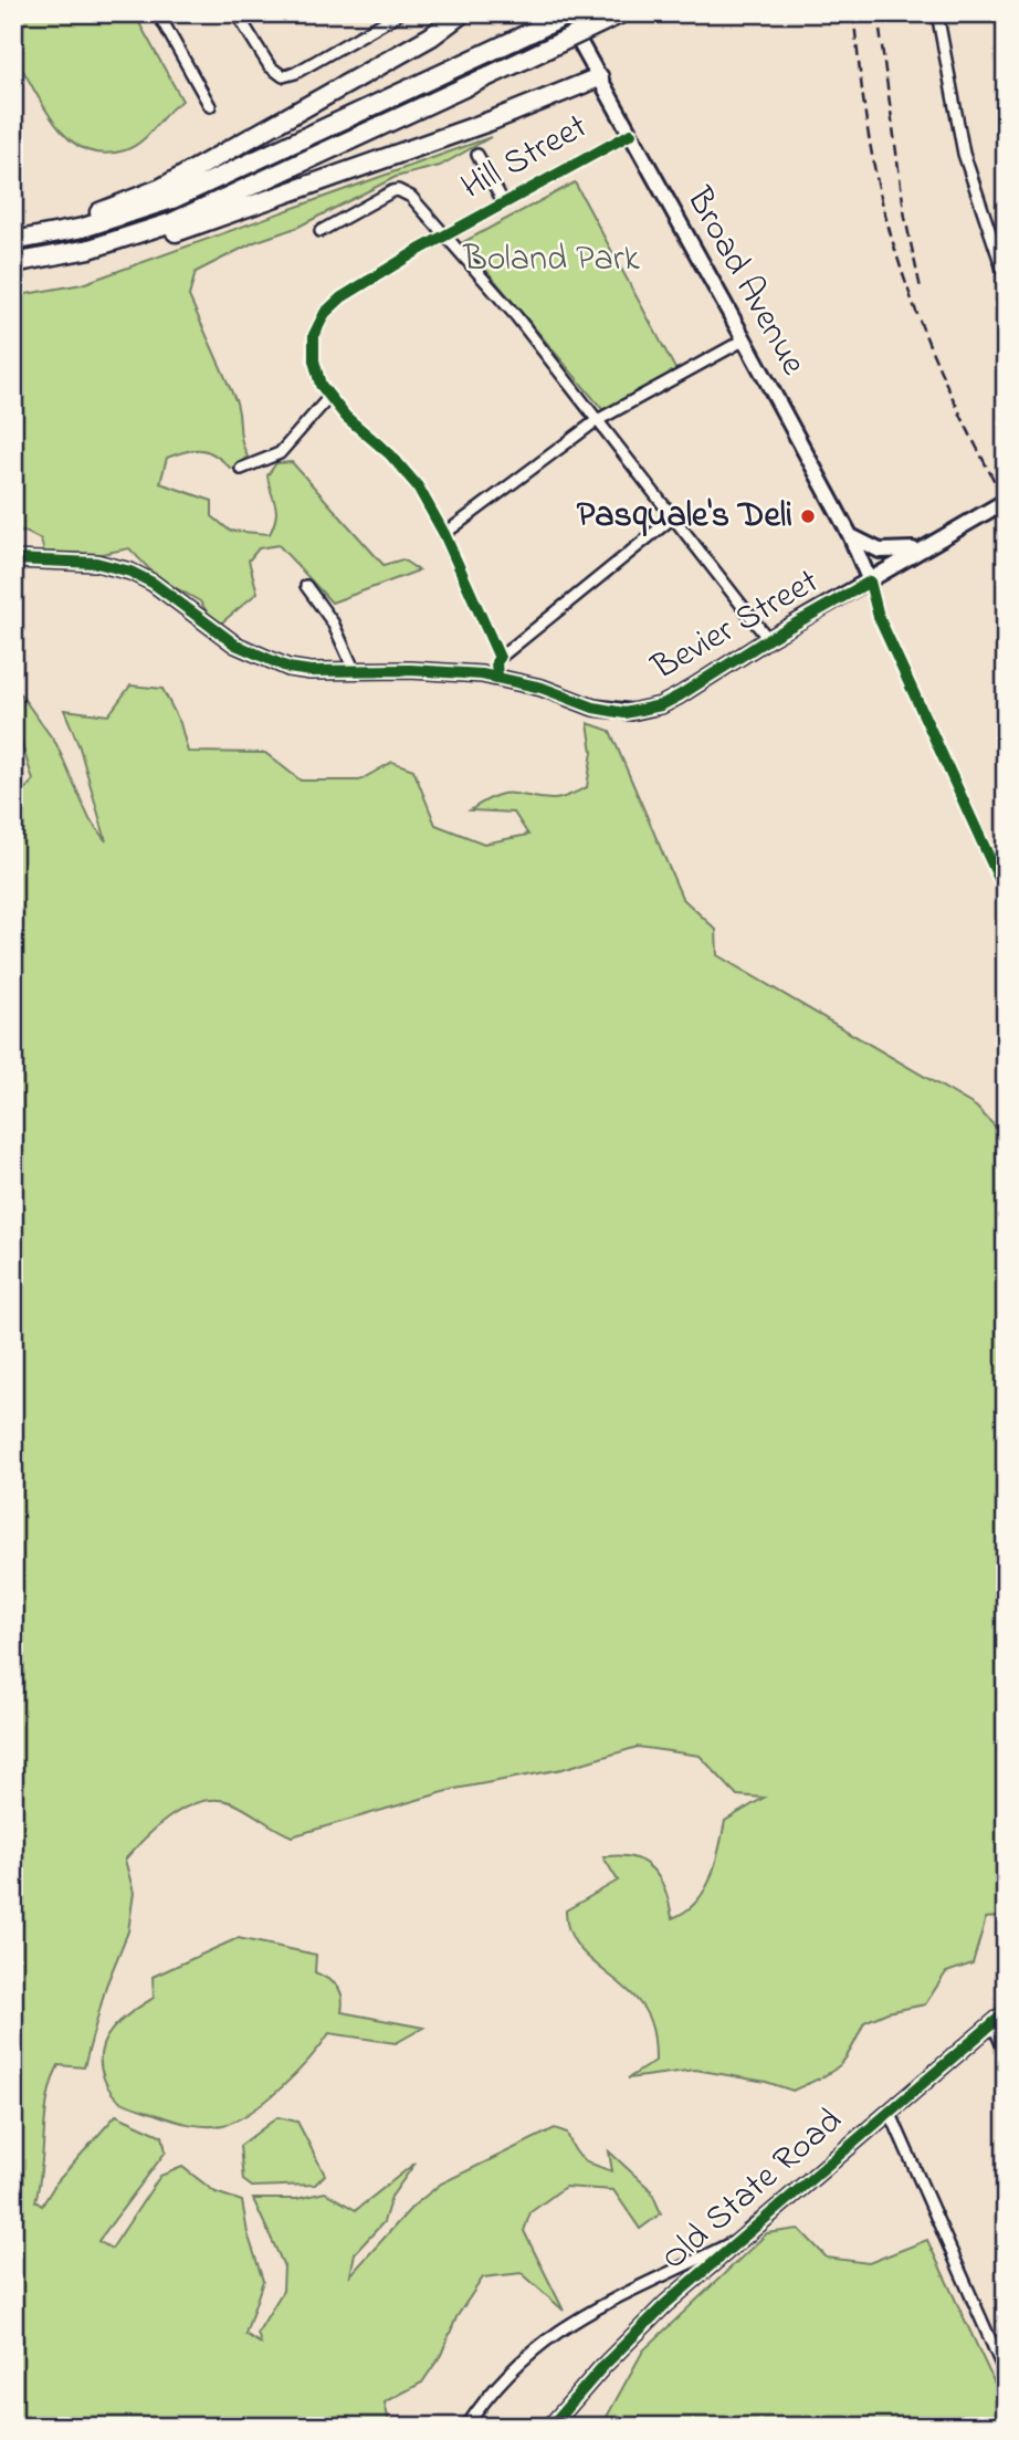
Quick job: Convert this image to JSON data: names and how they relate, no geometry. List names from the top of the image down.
{
  "streets": {
    "street": [
      "Hill Street",
      "Broad Avenue",
      "Bevier Street",
      "Old State Road"
    ]
  },
  "crossings": [
    ["Hill Street", "Broad Avenue"],
    ["Broad Avenue", "Bevier Street"]
  ],
  "parks": ["Boland Park"],
  "places": ["Pasquale's Deli"]
}
